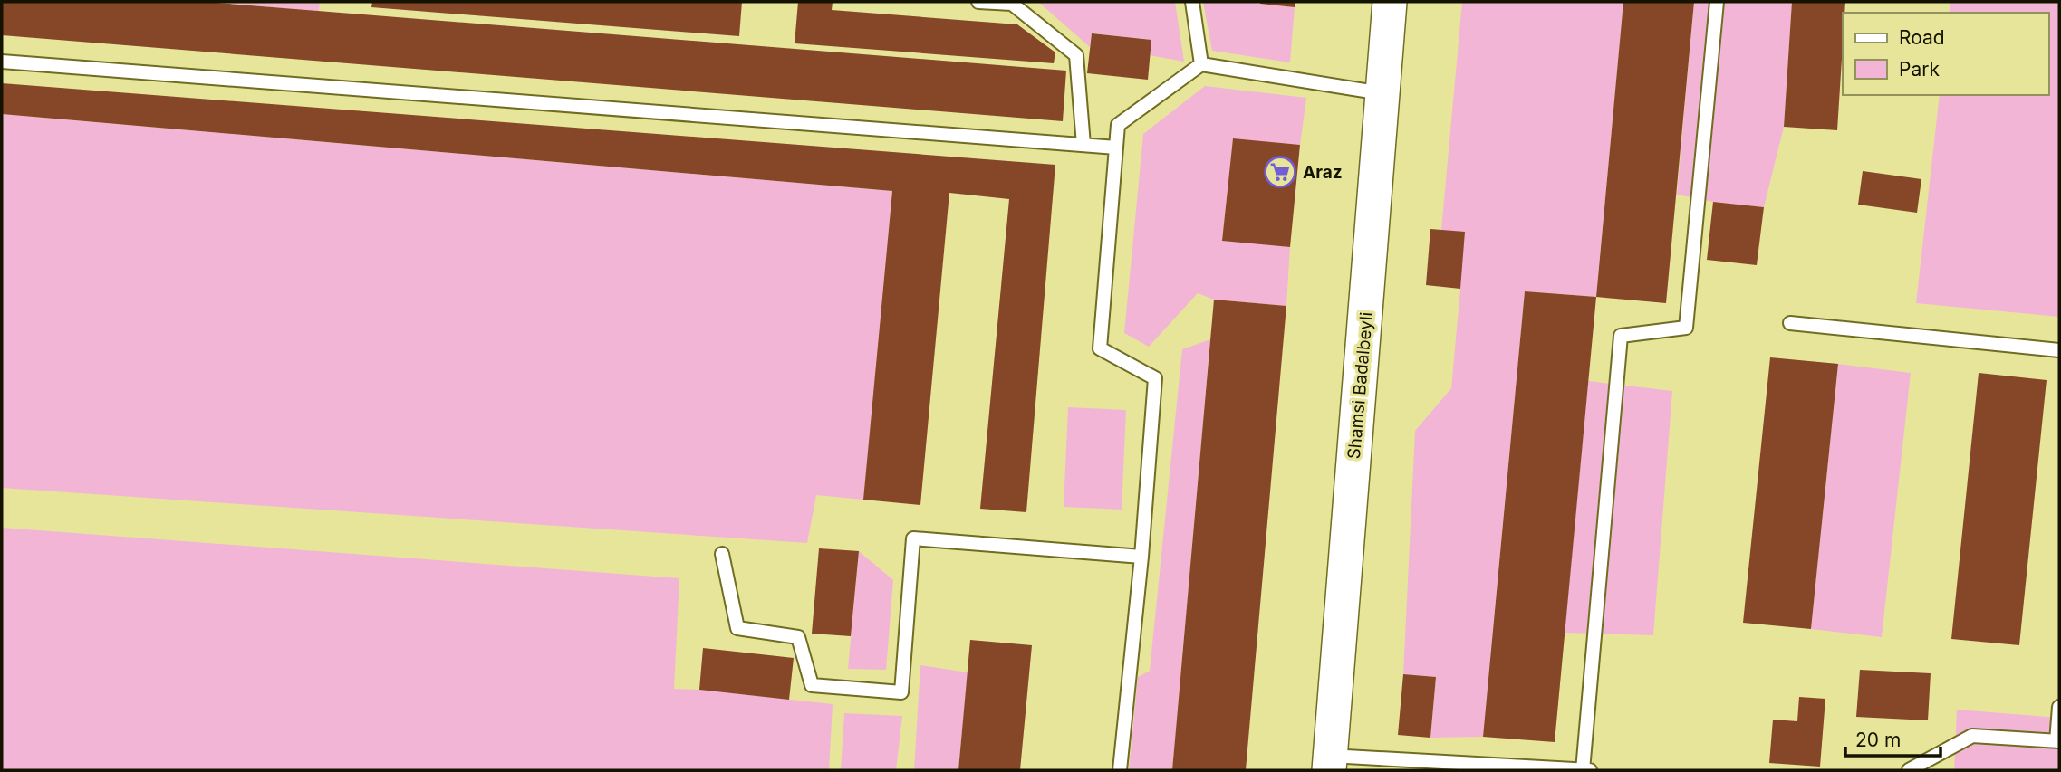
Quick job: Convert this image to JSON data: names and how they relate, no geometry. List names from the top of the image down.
{
  "streets": {
    "street": ["Shamsi Badalbeyli"]
  },
  "places": {
    "supermarket": ["Araz"]
  },
  "legend": ["Road", "Park"],
  "scale_bar": "20 m"
}
